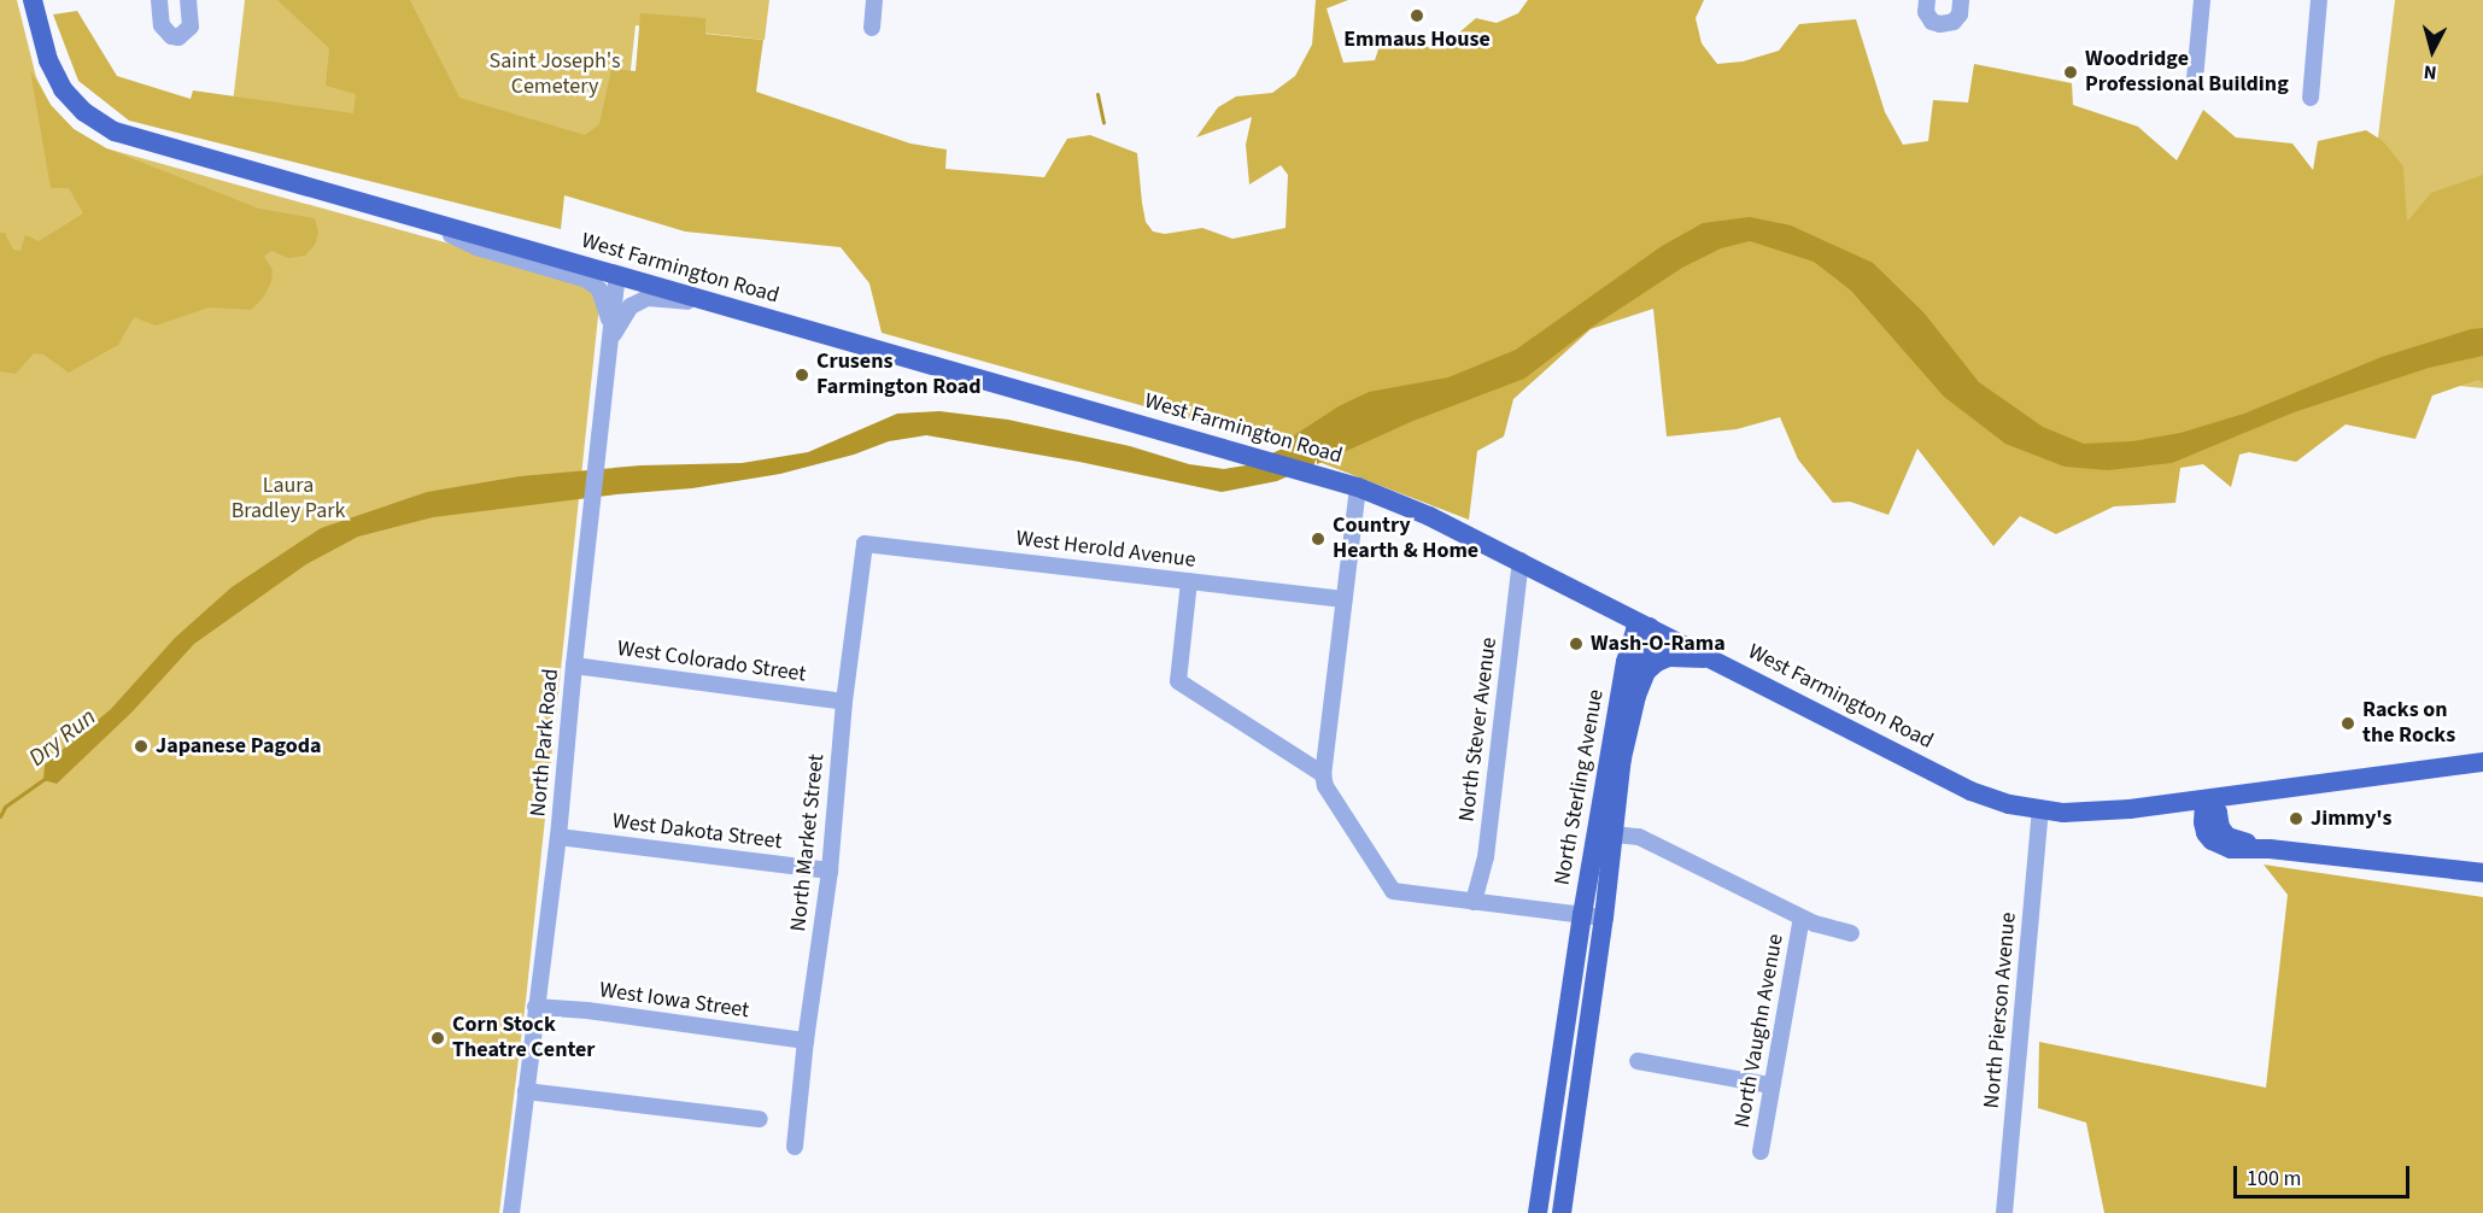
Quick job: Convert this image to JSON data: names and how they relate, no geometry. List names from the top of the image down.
{
  "streets": {
    "main road": ["West Farmington Road", "North Sterling Avenue"],
    "street": [
      "West Herold Avenue",
      "West Colorado Street",
      "North Stever Avenue",
      "North Park Road",
      "West Dakota Street",
      "North Market Street",
      "West Iowa Street",
      "North Pierson Avenue",
      "North Vaughn Avenue"
    ]
  },
  "crossings": [
    ["West Farmington Road", "North Stever Avenue"],
    ["West Farmington Road", "North Park Road"],
    ["West Farmington Road", "North Sterling Avenue"],
    ["West Farmington Road", "North Pierson Avenue"],
    ["West Herold Avenue", "North Market Street"],
    ["West Colorado Street", "North Park Road"],
    ["West Colorado Street", "North Market Street"],
    ["North Park Road", "West Dakota Street"],
    ["North Park Road", "West Iowa Street"],
    ["West Dakota Street", "North Market Street"],
    ["North Market Street", "West Iowa Street"]
  ],
  "water": ["Dry Run"],
  "parks": ["Saint Joseph's Cemetery", "Laura Bradley Park"],
  "places": [
    "Emmaus House",
    "Woodridge Professional Building",
    "Crusens Farmington Road",
    "Country Hearth & Home",
    "Wash-O-Rama",
    "Racks on the Rocks",
    "Japanese Pagoda",
    "Jimmy's",
    "Corn Stock Theatre Center"
  ],
  "scale_bar": "100 m",
  "north": "bottom"
}
